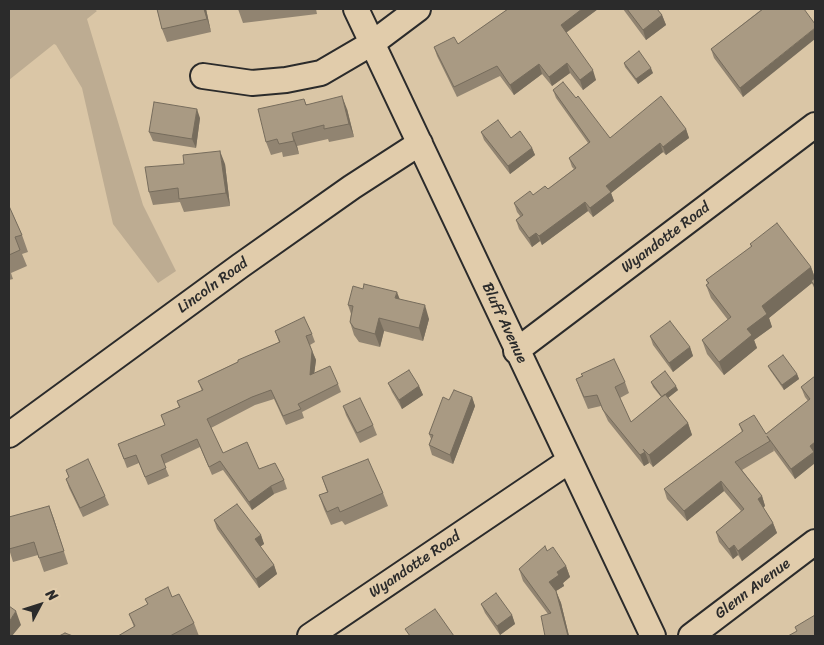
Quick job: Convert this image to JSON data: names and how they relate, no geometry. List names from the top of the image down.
{
  "streets": {
    "street": [
      "Wyandotte Road",
      "Lincoln Road",
      "Bluff Avenue",
      "Glenn Avenue"
    ]
  },
  "crossings": [
    ["Wyandotte Road", "Bluff Avenue"],
    ["Lincoln Road", "Bluff Avenue"]
  ],
  "north": "top right"
}
